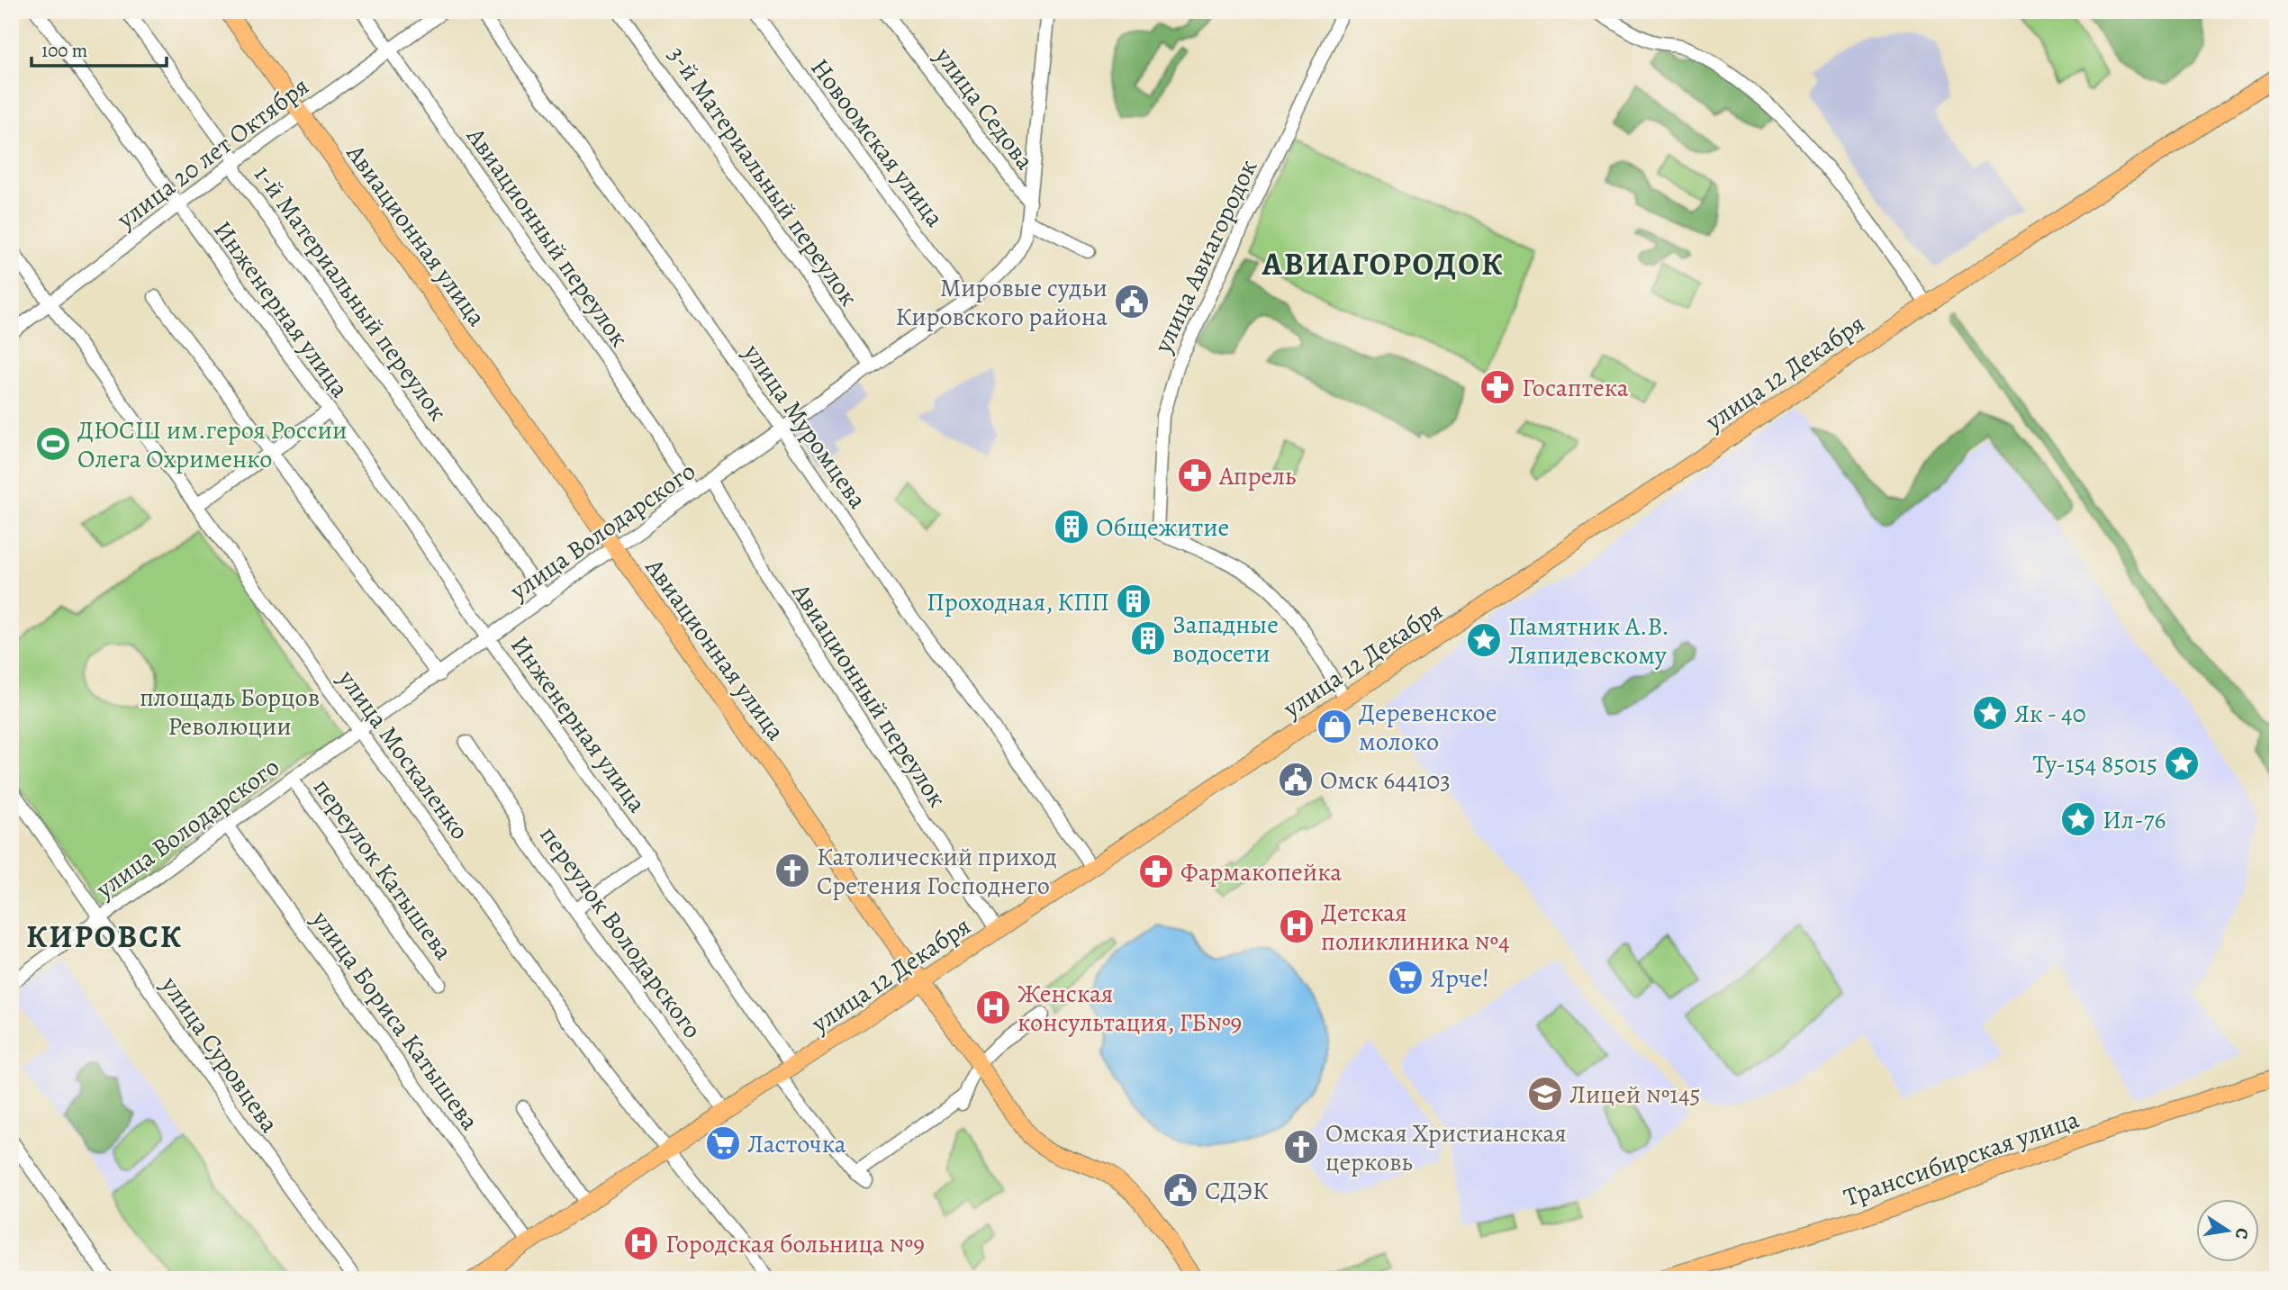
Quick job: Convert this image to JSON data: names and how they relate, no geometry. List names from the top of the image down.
{
  "streets": {
    "main road": ["Авиационная улица", "улица 12 Декабря", "Транссибирская улица"],
    "street": [
      "улица Седова",
      "Новоомская улица",
      "улица 20 лет Октября",
      "3-й Материальный переулок",
      "Авиационный переулок",
      "улица Авиагородок",
      "1-й Материальный переулок",
      "Инженерная улица",
      "улица Муромцева",
      "улица Володарского",
      "улица Москаленко",
      "переулок Катышева",
      "переулок Володарского",
      "улица Бориса Катышева",
      "улица Суровцева"
    ]
  },
  "crossings": [
    ["улица Седова", "улица Володарского"],
    ["Новоомская улица", "улица Володарского"],
    ["улица 20 лет Октября", "Авиационная улица"],
    ["улица 20 лет Октября", "Авиационный переулок"],
    ["улица 20 лет Октября", "1-й Материальный переулок"],
    ["улица 20 лет Октября", "Инженерная улица"],
    ["улица 20 лет Октября", "улица Москаленко"],
    ["3-й Материальный переулок", "улица Володарского"],
    ["Авиационная улица", "Инженерная улица"],
    ["Авиационная улица", "улица 12 Декабря"],
    ["Авиационная улица", "улица Володарского"],
    ["Авиационный переулок", "улица 12 Декабря"],
    ["Авиационный переулок", "улица Володарского"],
    ["улица Авиагородок", "улица 12 Декабря"],
    ["1-й Материальный переулок", "улица Володарского"],
    ["Инженерная улица", "улица 12 Декабря"],
    ["Инженерная улица", "улица Володарского"],
    ["улица 12 Декабря", "улица Муромцева"],
    ["улица 12 Декабря", "улица Москаленко"],
    ["улица 12 Декабря", "переулок Володарского"],
    ["улица 12 Декабря", "улица Бориса Катышева"],
    ["улица Муромцева", "улица Володарского"],
    ["улица Володарского", "улица Москаленко"],
    ["улица Володарского", "переулок Катышева"],
    ["улица Володарского", "улица Бориса Катышева"],
    ["улица Володарского", "улица Суровцева"]
  ],
  "districts": ["АВИАГОРОДОК", "КИРОВСК"],
  "parks": ["площадь Борцов Революции"],
  "places": {
    "public building": ["Мировые судьи Кировского района", "Омск 644103", "СДЭК"],
    "pharmacy": ["Госаптека", "Апрель", "Фармакопейка"],
    "sports": ["ДЮСШ им.героя России Олега Охрименко"],
    "building": ["Общежитие", "Проходная, КПП", "Западные водосети"],
    "place": [
      "Памятник А.В. Ляпидевскому",
      "Як - 40",
      "Ту-154 85015",
      "Ил-76"
    ],
    "shop": ["Деревенское молоко"],
    "church": ["Католический приход Сретения Господнего", "Омская Христианская церковь"],
    "hospital": ["Детская поликлиника №4", "Женская консультация, ГБ№9", "Городская больница №9"],
    "supermarket": ["Ярче!", "Ласточка"],
    "school or university": ["Лицей №145"]
  },
  "scale_bar": "100 m",
  "north": "right"
}
